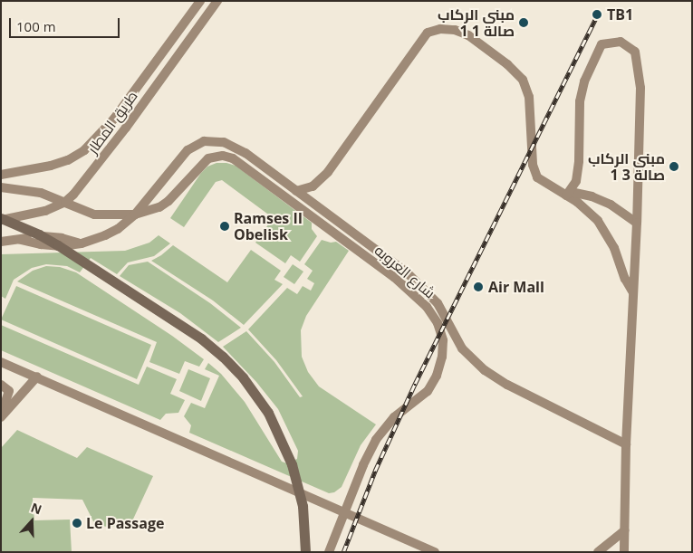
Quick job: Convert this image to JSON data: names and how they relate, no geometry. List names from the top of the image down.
{
  "streets": {
    "main road": ["طريق المطار", "شارع العروبه"]
  },
  "crossings": [
    ["طريق المطار", "شارع العروبه"]
  ],
  "places": [
    "TB1",
    "مبنى الركاب 1 صالة 1",
    "مبنى الركاب 1 صالة 3",
    "Ramses II Obelisk",
    "Air Mall",
    "Le Passage"
  ],
  "scale_bar": "100 m",
  "north": "top"
}
